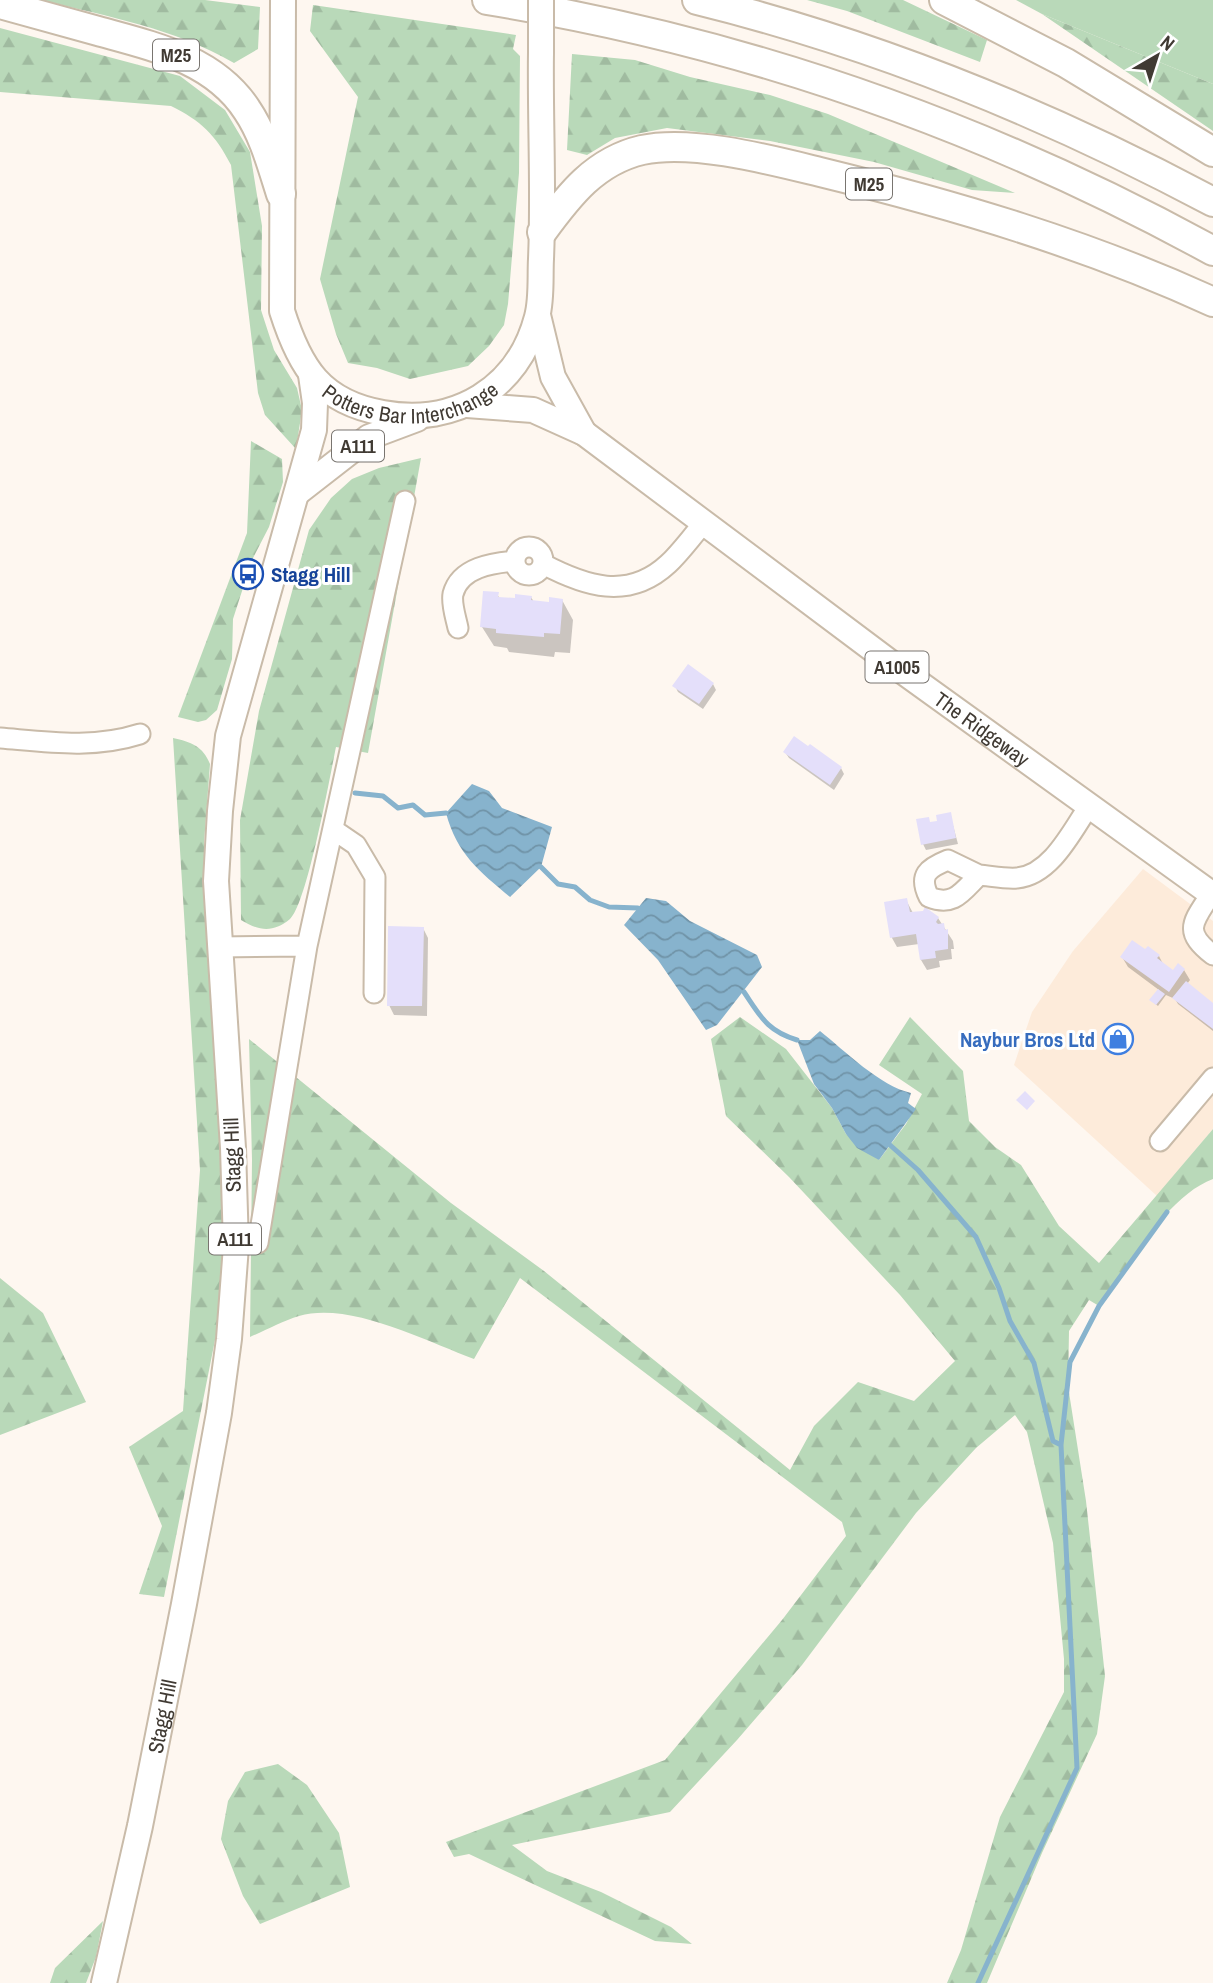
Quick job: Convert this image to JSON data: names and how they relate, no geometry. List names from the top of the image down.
{
  "streets": {
    "highway": ["M25"],
    "main road": [
      "Potters Bar Interchange",
      "A111",
      "A1005",
      "The Ridgeway",
      "Stagg Hill"
    ]
  },
  "crossings": [
    ["M25", "Potters Bar Interchange"],
    ["Potters Bar Interchange", "A111"],
    ["Potters Bar Interchange", "The Ridgeway"],
    ["Potters Bar Interchange", "Stagg Hill"],
    ["A111", "Stagg Hill"]
  ],
  "places": {
    "bus stop": ["Stagg Hill"],
    "shop": ["Naybur Bros Ltd"]
  },
  "north": "top right"
}
